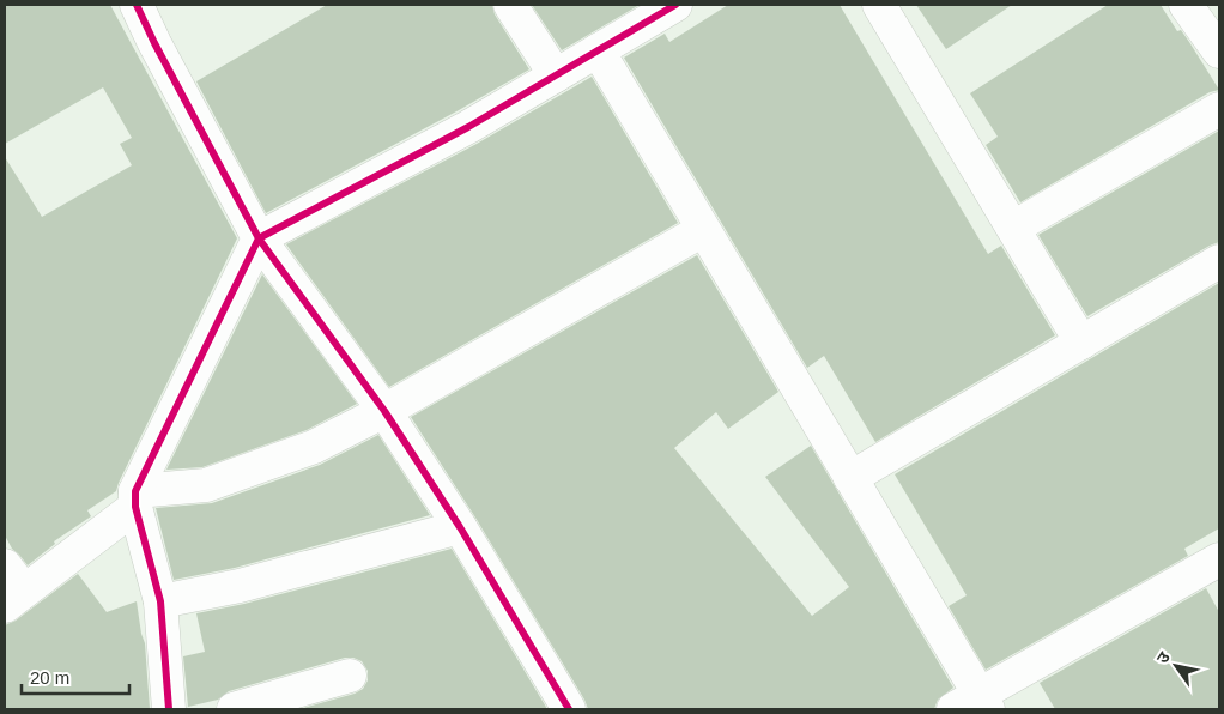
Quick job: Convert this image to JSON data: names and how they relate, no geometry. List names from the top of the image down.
{
  "scale_bar": "20 m",
  "north": "top left"
}
